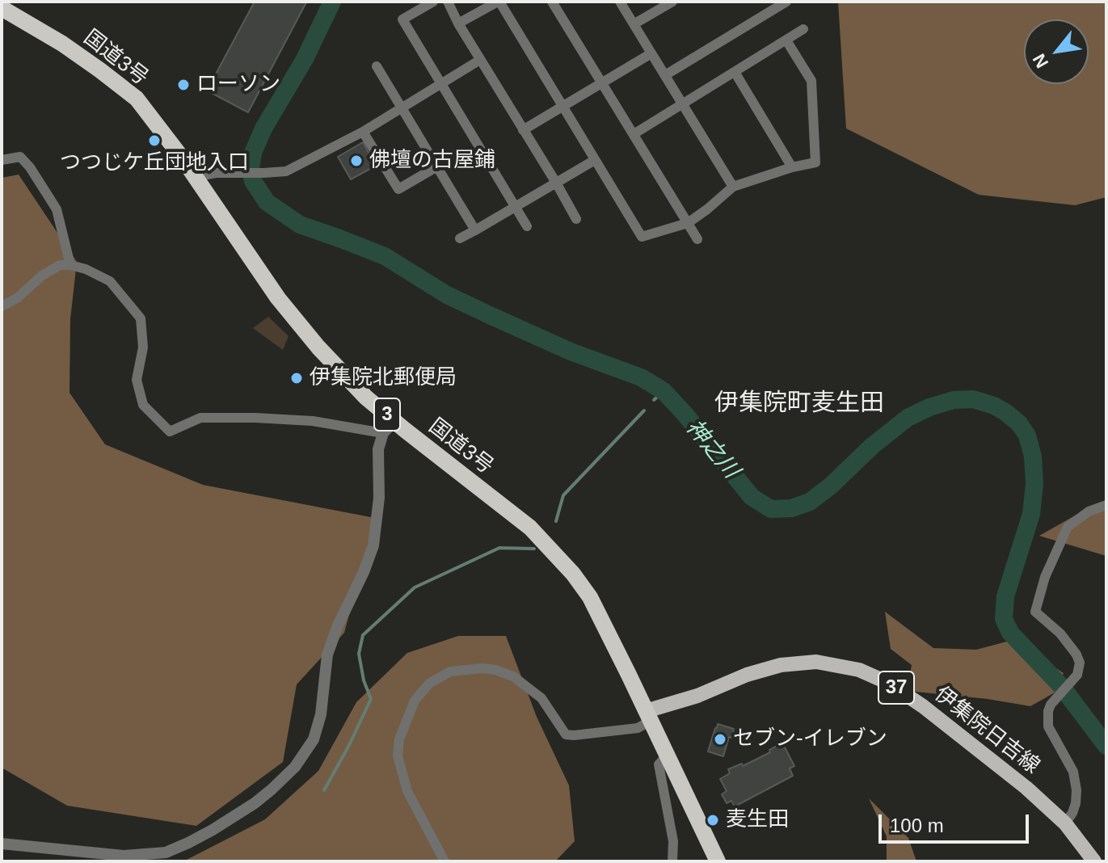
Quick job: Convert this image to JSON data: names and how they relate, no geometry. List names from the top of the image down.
{
  "streets": {
    "highway": ["国道3号", "3"],
    "main road": ["37", "伊集院日吉線"]
  },
  "crossings": [
    ["国道3号", "伊集院日吉線"]
  ],
  "districts": ["伊集院町麦生田"],
  "water": ["神之川"],
  "places": [
    "ローソン",
    "つつじケ丘団地入口",
    "佛壇の古屋鋪",
    "伊集院北郵便局",
    "セブン-イレブン",
    "麦生田"
  ],
  "scale_bar": "100 m",
  "north": "bottom left"
}
